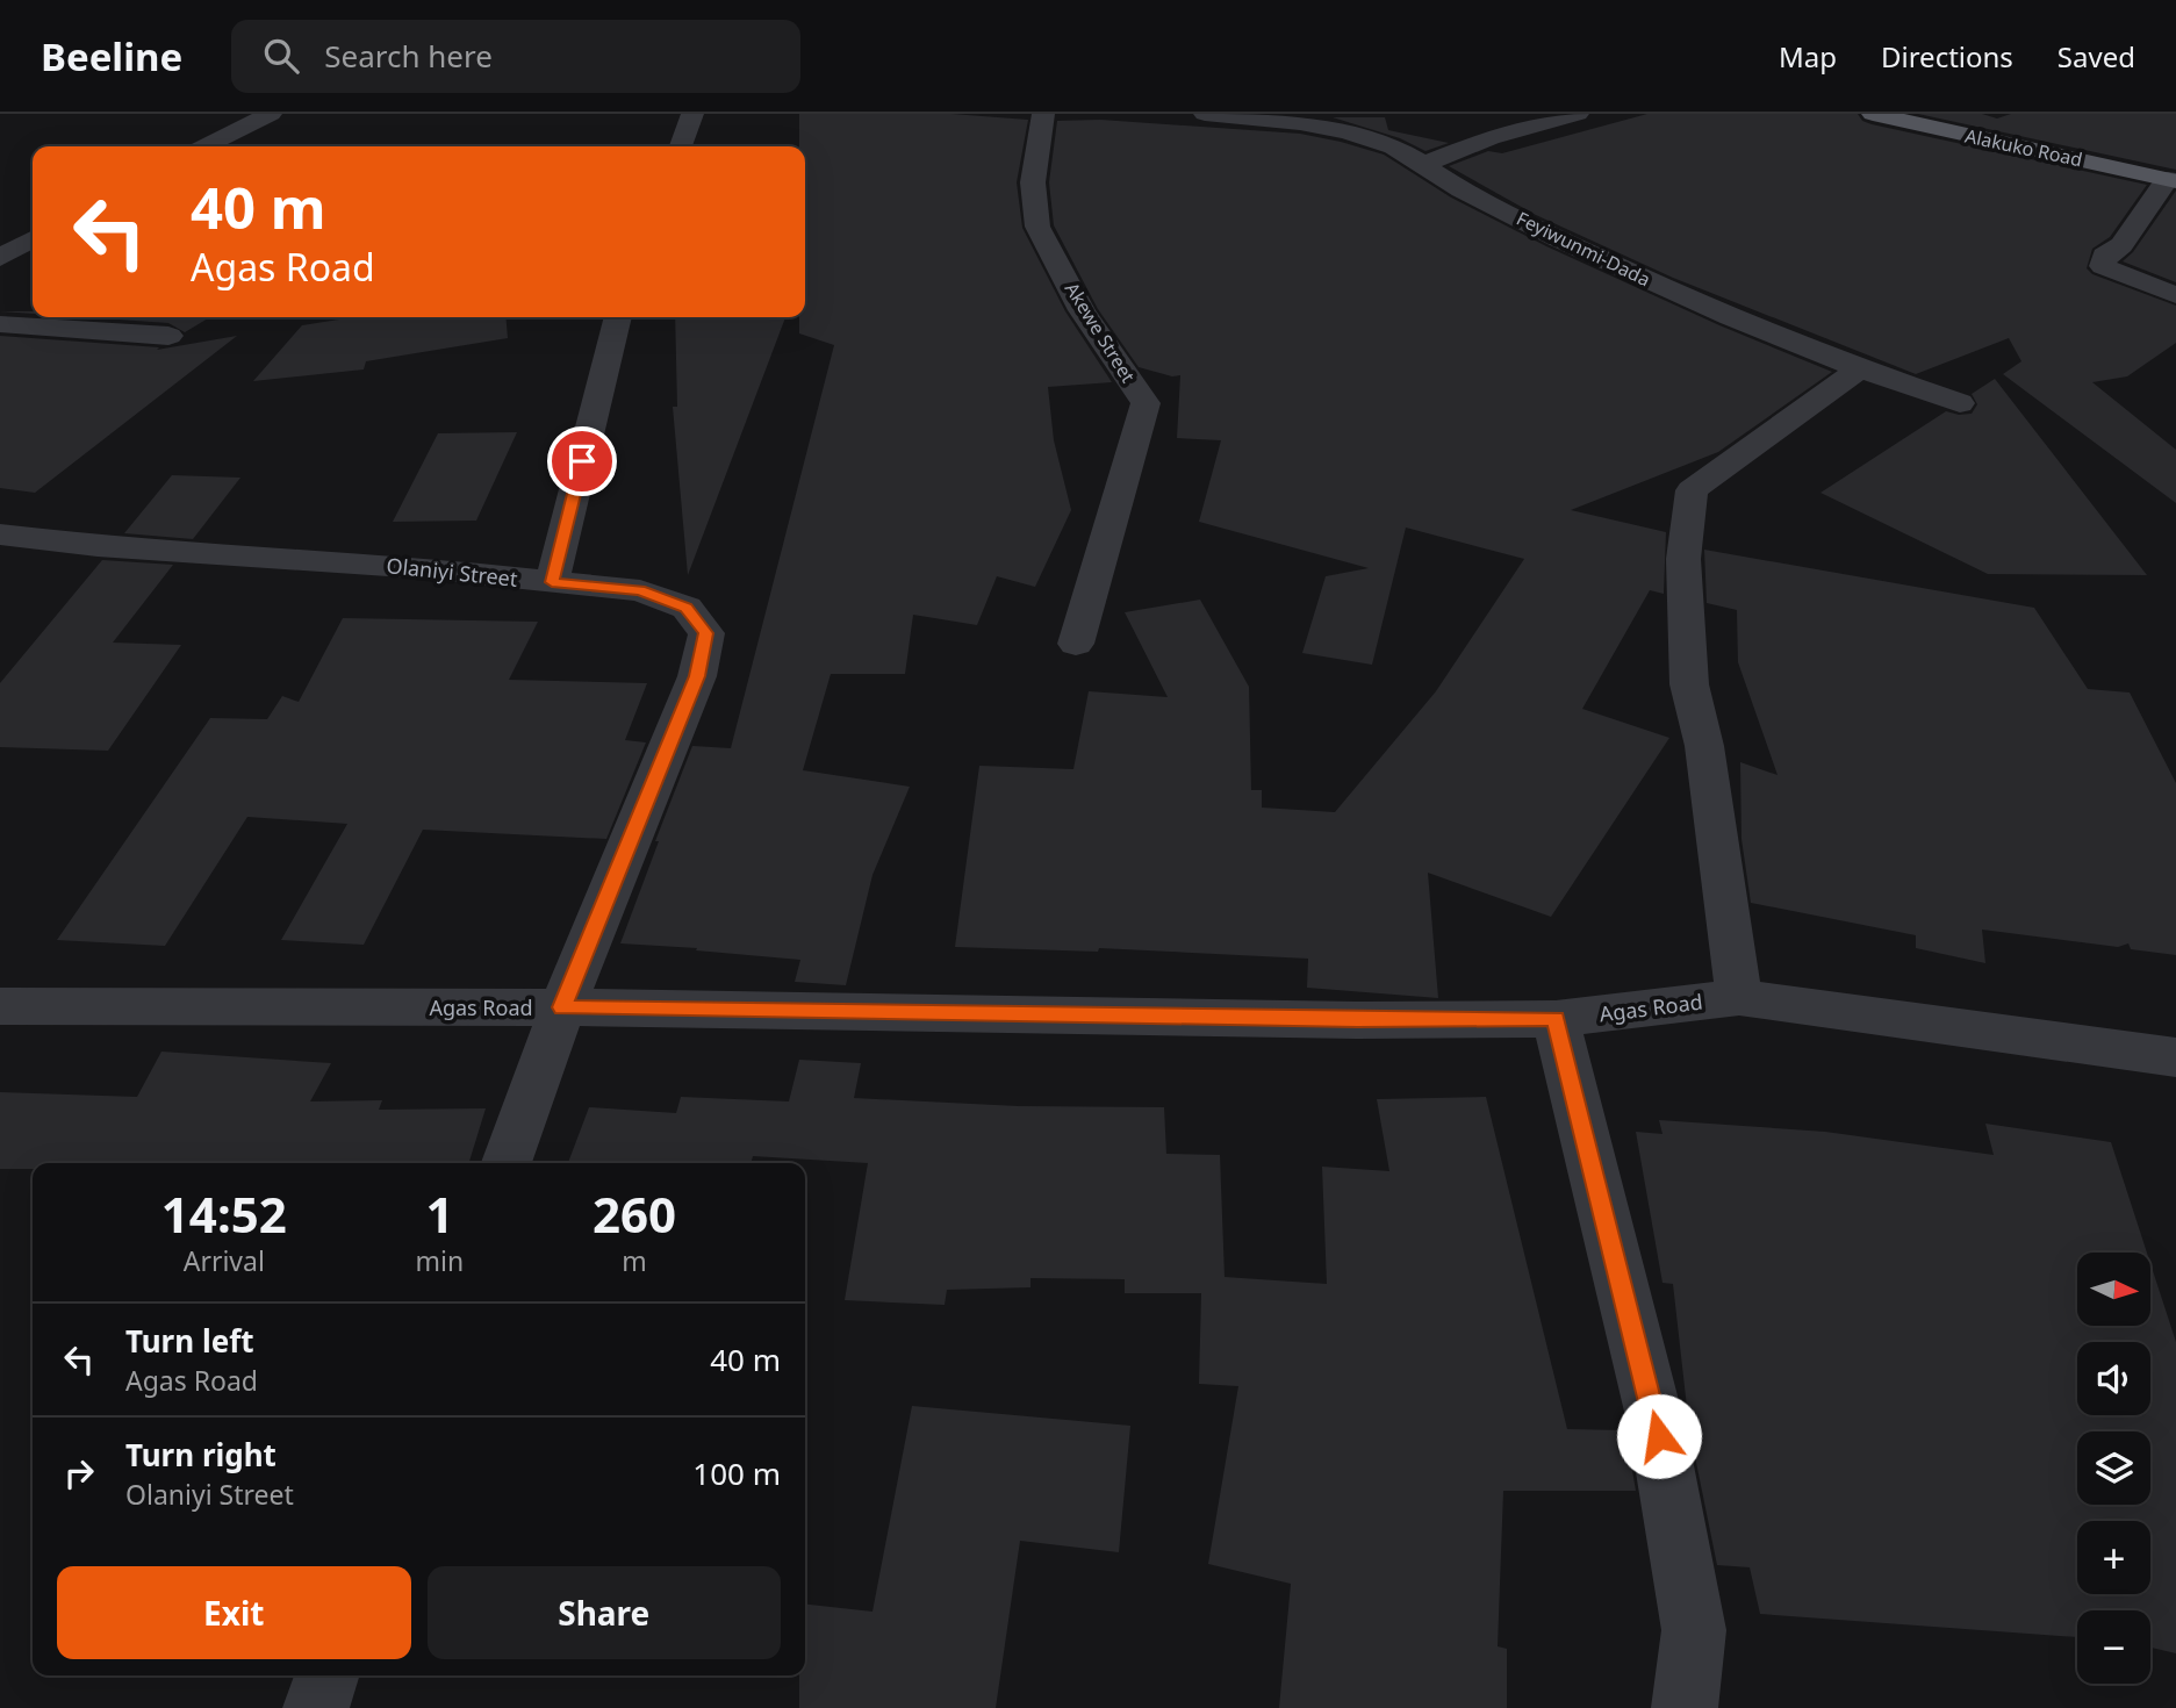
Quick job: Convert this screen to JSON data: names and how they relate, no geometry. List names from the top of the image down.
{
  "streets": {
    "main road": ["Alakuko Road"],
    "street": [
      "Feyiwunmi-Dada",
      "Akewe Street",
      "Olaniyi Street",
      "Agas Road"
    ]
  },
  "crossings": [
    ["Olaniyi Street", "Agas Road"]
  ],
  "north": "right",
  "page": {
    "header": "Beeline",
    "search": "Search here",
    "nav": ["Map", "Directions", "Saved"],
    "turn": ["40 m", "Agas Road"],
    "eta": [
      "14:52",
      "Arrival",
      "1",
      "min",
      "260",
      "m"
    ],
    "map_buttons": ["+", "−"],
    "list": [
      {
        "name": "Turn left",
        "note": "Agas Road",
        "value": "40 m"
      },
      {
        "name": "Turn right",
        "note": "Olaniyi Street",
        "value": "100 m"
      }
    ],
    "buttons": ["Exit", "Share"]
  }
}
